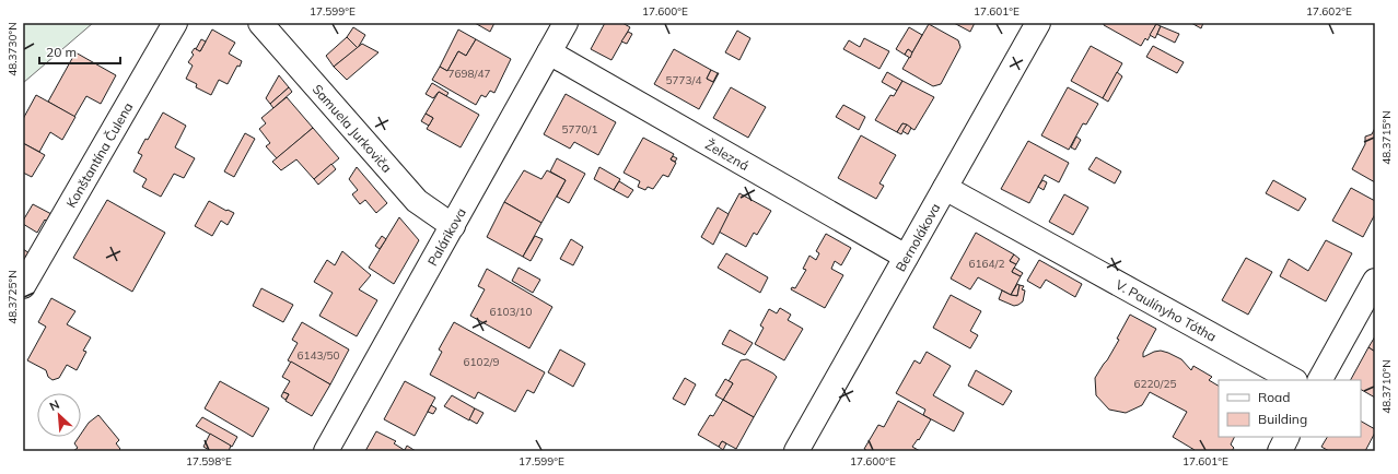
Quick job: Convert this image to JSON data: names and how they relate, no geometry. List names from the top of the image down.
{
  "streets": {
    "street": [
      "Samuela Jurkoviča",
      "Konštantína Čulena",
      "Železná",
      "Palárikova",
      "Bernolákova",
      "V. Paulínyho Tótha"
    ]
  },
  "crossings": [
    ["Samuela Jurkoviča", "Palárikova"],
    ["Železná", "Palárikova"],
    ["Železná", "Bernolákova"],
    ["Bernolákova", "V. Paulínyho Tótha"]
  ],
  "house_numbers": [
    "7698/47",
    "5773/4",
    "5770/1",
    "6164/2",
    "6103/10",
    "6143/50",
    "6102/9",
    "6220/25"
  ],
  "legend": ["Road", "Building"],
  "scale_bar": "20 m",
  "north": "top left",
  "coordinates": [
    "17.599°E",
    "17.600°E",
    "17.601°E",
    "17.602°E",
    "48.3730°N",
    "48.3715°N",
    "48.3725°N",
    "48.3710°N",
    "17.598°E"
  ]
}
